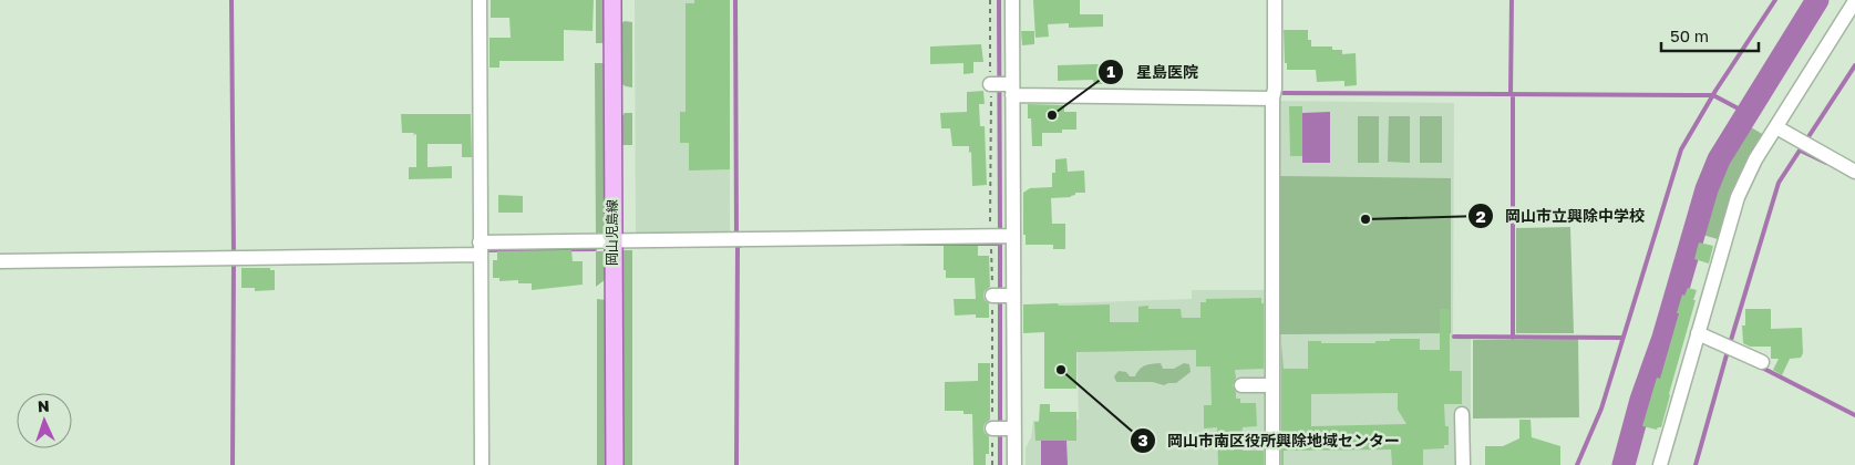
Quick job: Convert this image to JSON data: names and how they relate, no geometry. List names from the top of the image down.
{
  "streets": {
    "main road": ["岡山児島線"]
  },
  "places": ["星島医院", "岡山市立興除中学校", "岡山市南区役所興除地域センター"],
  "scale_bar": "50 m",
  "north": "top"
}
